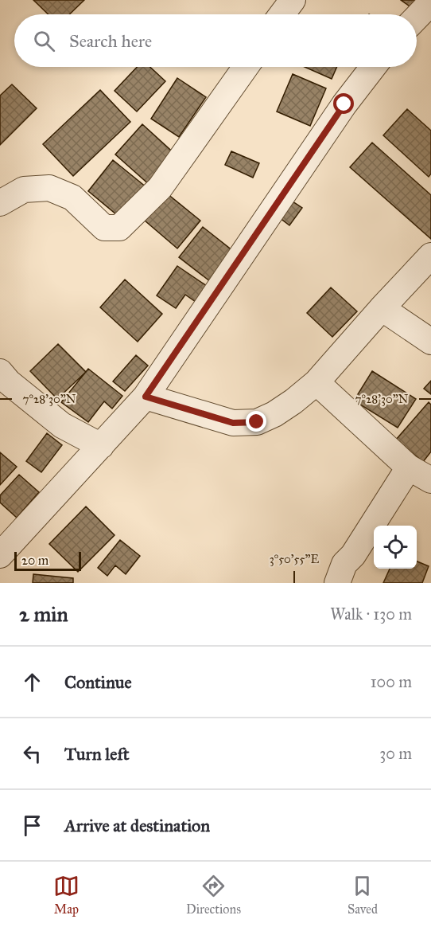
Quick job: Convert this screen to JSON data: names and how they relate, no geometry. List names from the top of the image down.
{
  "scale_bar": "20 m",
  "page": {
    "search": "Search here",
    "scale": "20 m",
    "heading": ["2 min", "Walk · 130 m"],
    "list": [
      ["Continue", "100 m"],
      ["Turn left", "30 m"],
      "Arrive at destination"
    ],
    "nav": ["Map", "Directions", "Saved"]
  },
  "coordinates": ["7°28'30\"N", "3°50'55\"E"]
}
